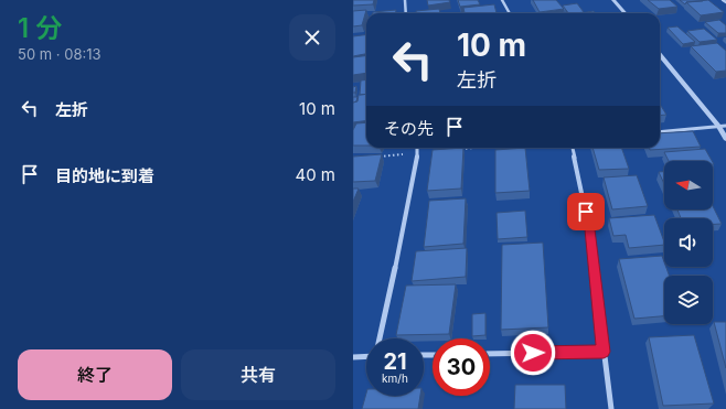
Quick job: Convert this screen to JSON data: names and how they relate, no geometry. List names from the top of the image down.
{
  "north": "left",
  "page": {
    "heading": ["1 分", "50 m · 08:13"],
    "turn": ["10 m", "左折"],
    "list": [
      {
        "name": "左折",
        "value": "10 m"
      },
      {
        "name": "目的地に到着",
        "value": "40 m"
      }
    ],
    "then": "その先",
    "speed": "21 km/h",
    "limit": "30",
    "buttons": ["終了", "共有"]
  }
}
